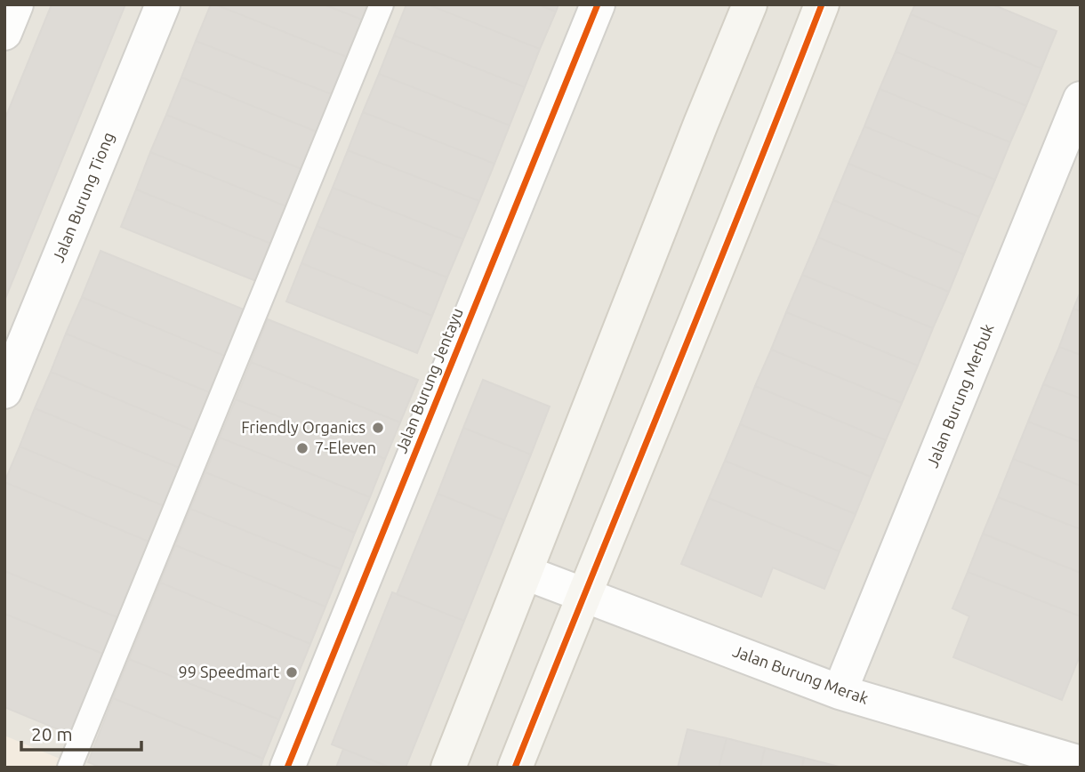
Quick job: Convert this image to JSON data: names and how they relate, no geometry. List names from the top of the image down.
{
  "streets": {
    "street": [
      "Jalan Burung Tiong",
      "Jalan Burung Jentayu",
      "Jalan Burung Merbuk",
      "Jalan Burung Merak"
    ]
  },
  "crossings": [
    ["Jalan Burung Merbuk", "Jalan Burung Merak"]
  ],
  "places": ["Friendly Organics", "7-Eleven", "99 Speedmart"],
  "scale_bar": "20 m"
}
